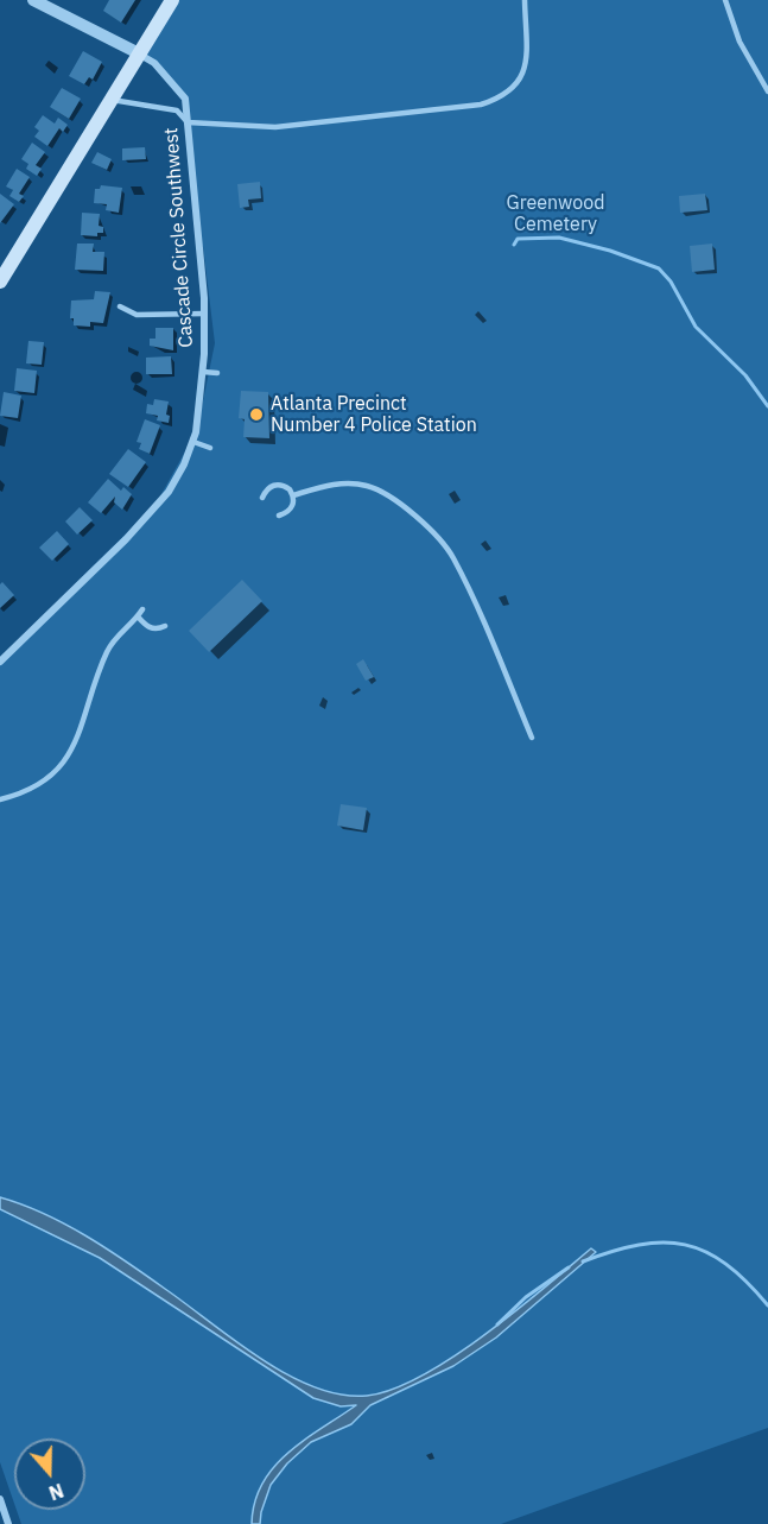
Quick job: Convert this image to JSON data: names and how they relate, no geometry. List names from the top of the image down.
{
  "streets": {
    "street": ["Cascade Circle Southwest"]
  },
  "parks": ["Greenwood Cemetery"],
  "places": ["Atlanta Precinct Number 4 Police Station"],
  "north": "bottom"
}
